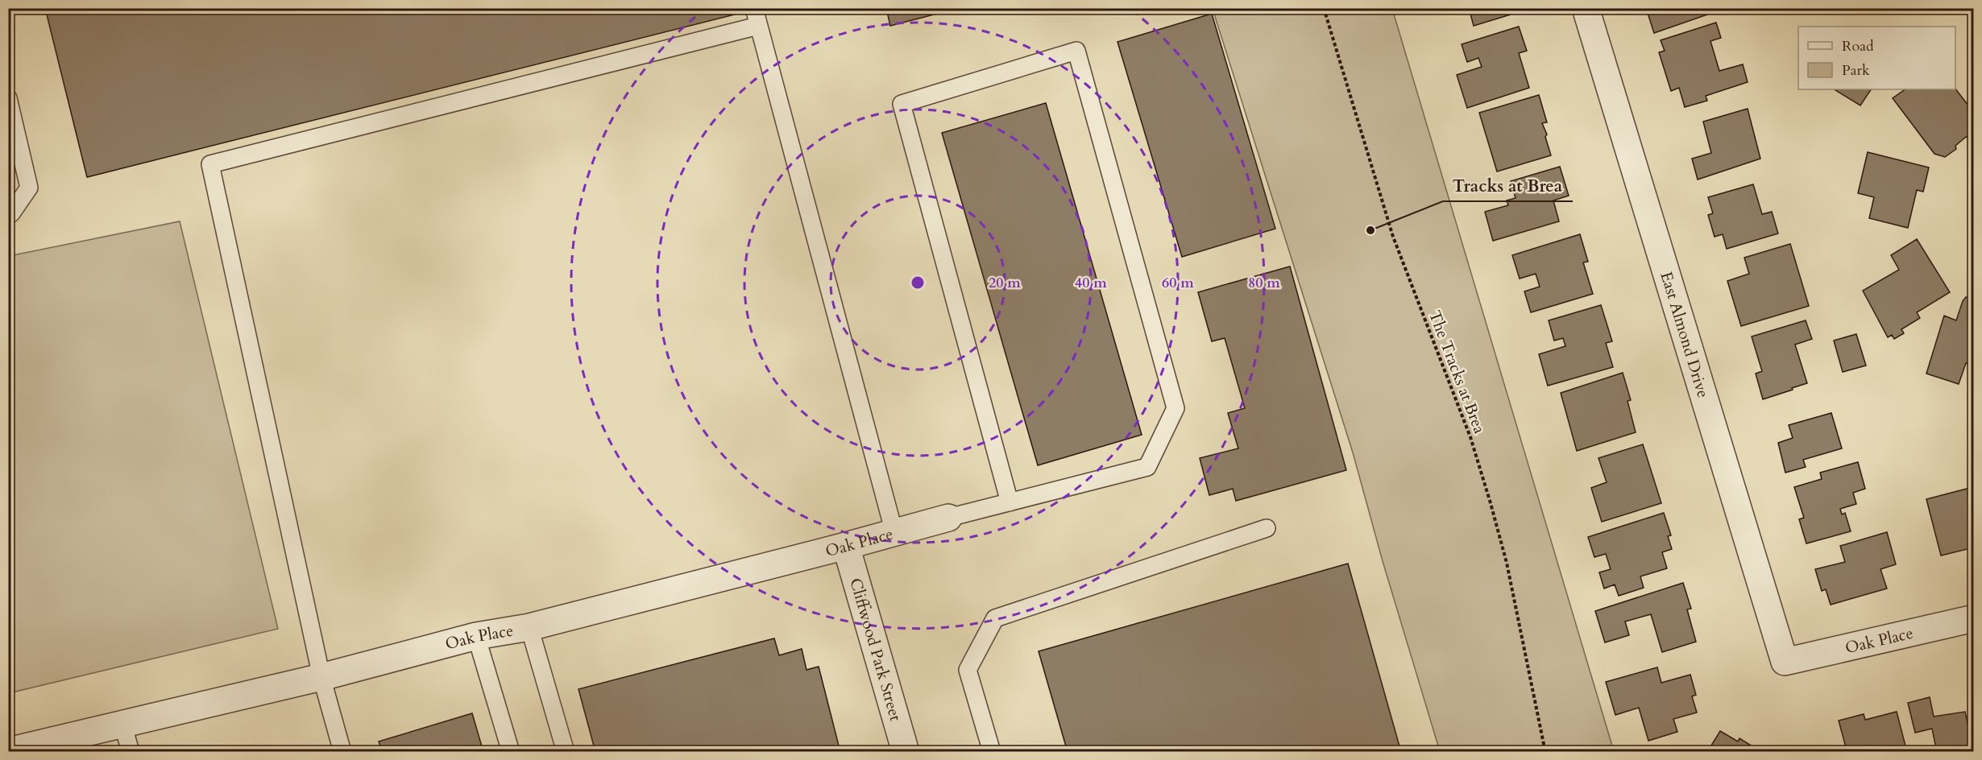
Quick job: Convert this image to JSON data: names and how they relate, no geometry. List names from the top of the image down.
{
  "streets": {
    "street": ["East Almond Drive", "Oak Place", "Cliffwood Park Street"],
    "path": ["The Tracks at Brea"]
  },
  "crossings": [
    ["East Almond Drive", "Oak Place"],
    ["Oak Place", "Cliffwood Park Street"]
  ],
  "places": ["Tracks at Brea"],
  "legend": ["Road", "Park"],
  "rings": [
    "20 m",
    "40 m",
    "60 m",
    "80 m"
  ]
}
